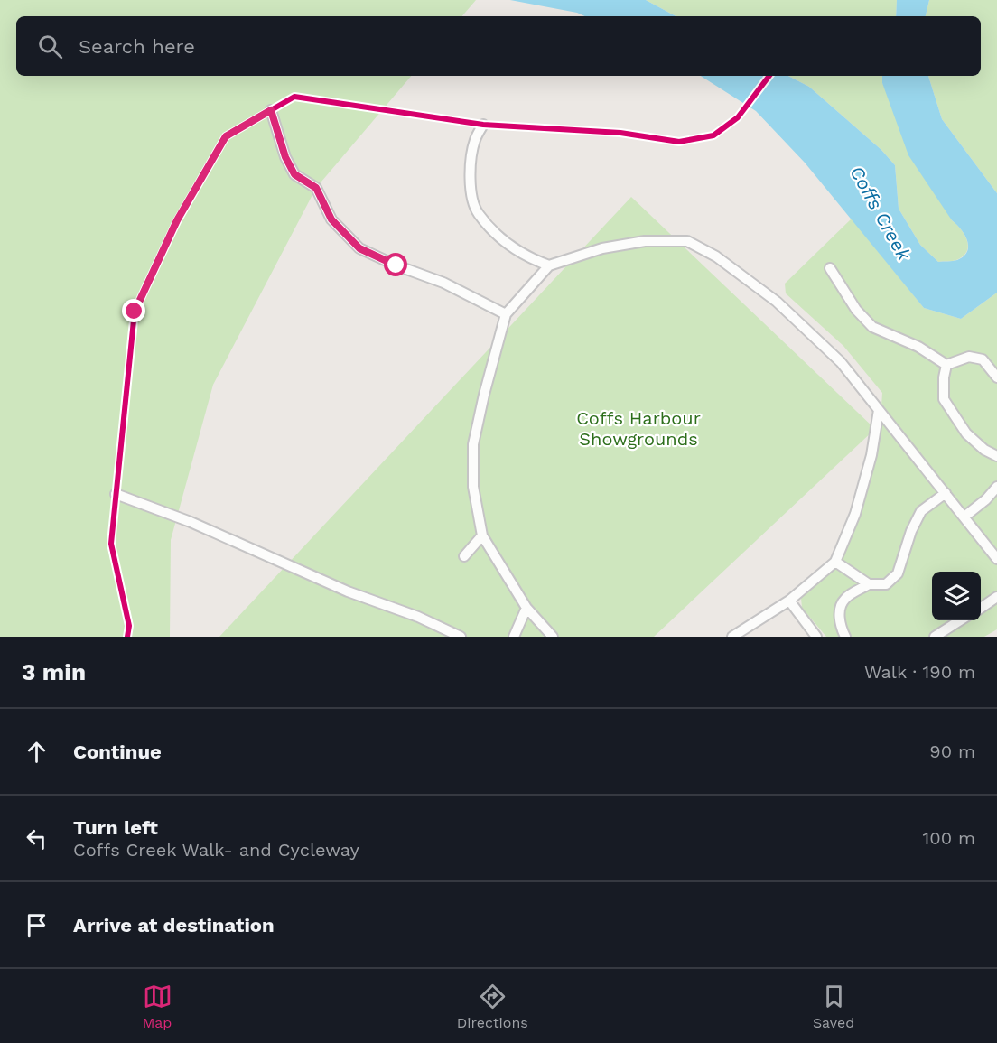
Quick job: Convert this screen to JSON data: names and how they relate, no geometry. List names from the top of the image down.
{
  "water": ["Coffs Creek"],
  "parks": ["Coffs Harbour Showgrounds"],
  "page": {
    "search": "Search here",
    "heading": ["3 min", "Walk · 190 m"],
    "list": [
      ["Continue", "90 m"],
      ["Turn left", "Coffs Creek Walk- and Cycleway", "100 m"],
      "Arrive at destination"
    ],
    "nav": ["Map", "Directions", "Saved"]
  }
}
